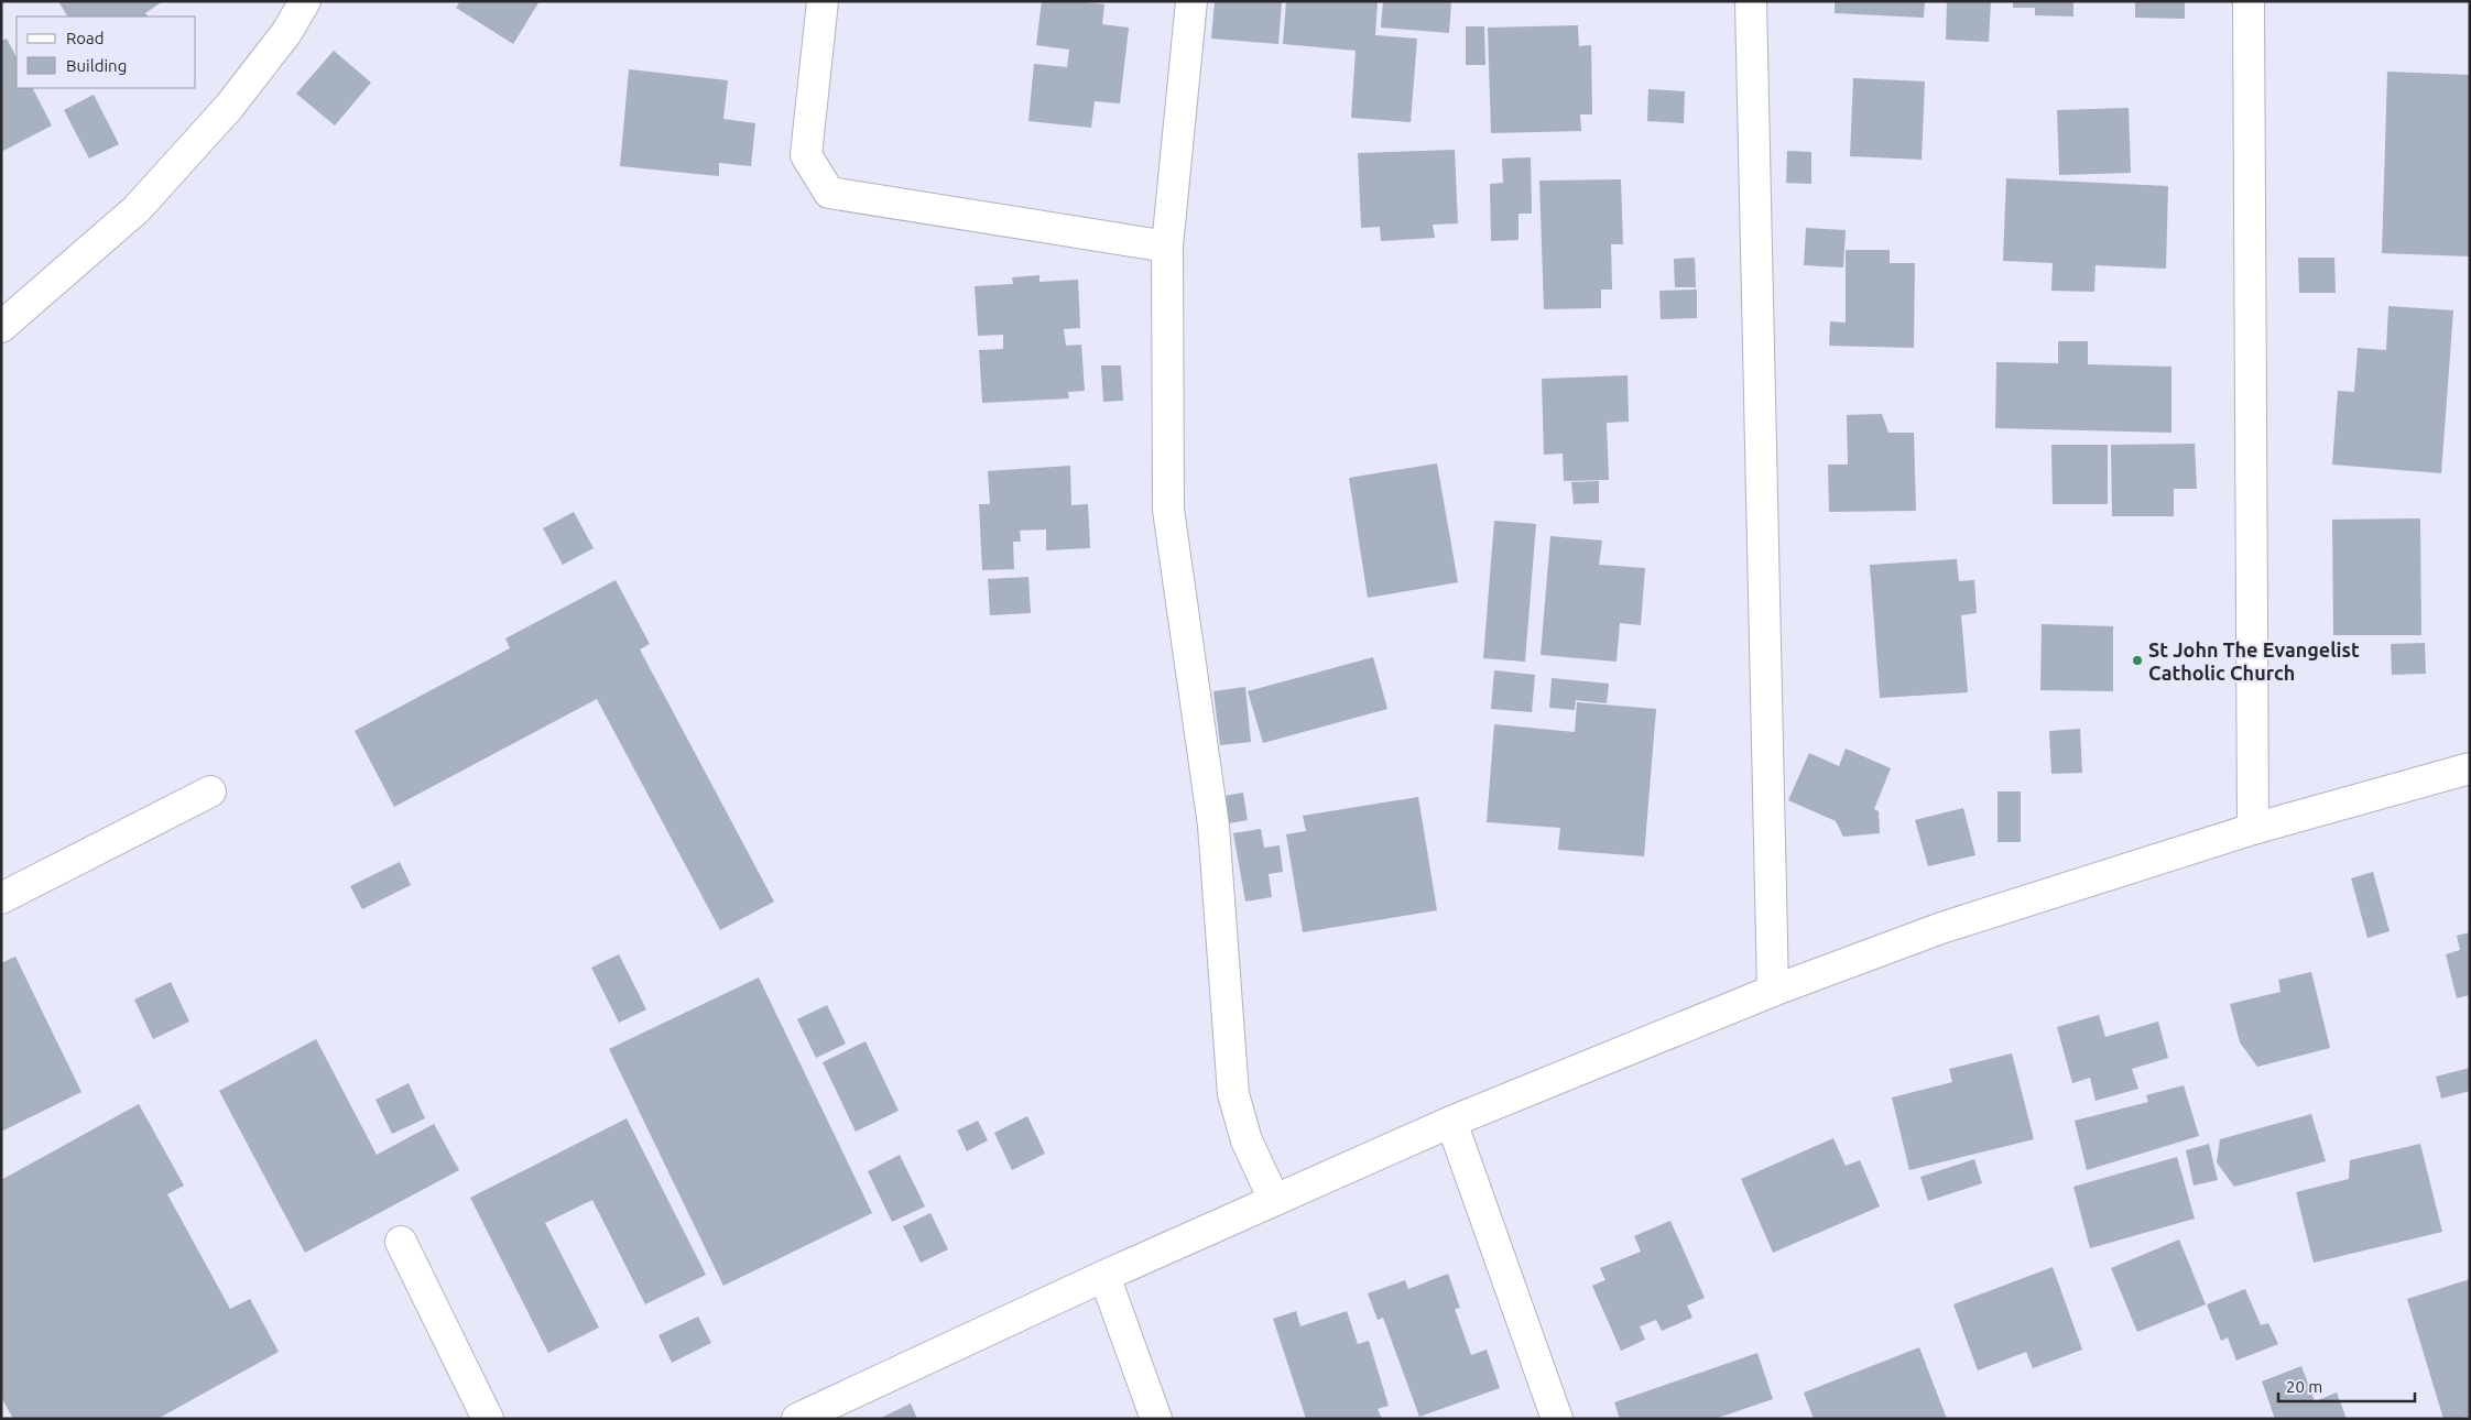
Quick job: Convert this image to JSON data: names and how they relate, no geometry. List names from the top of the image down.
{
  "places": ["St John The Evangelist Catholic Church"],
  "legend": ["Road", "Building"],
  "scale_bar": "20 m"
}
